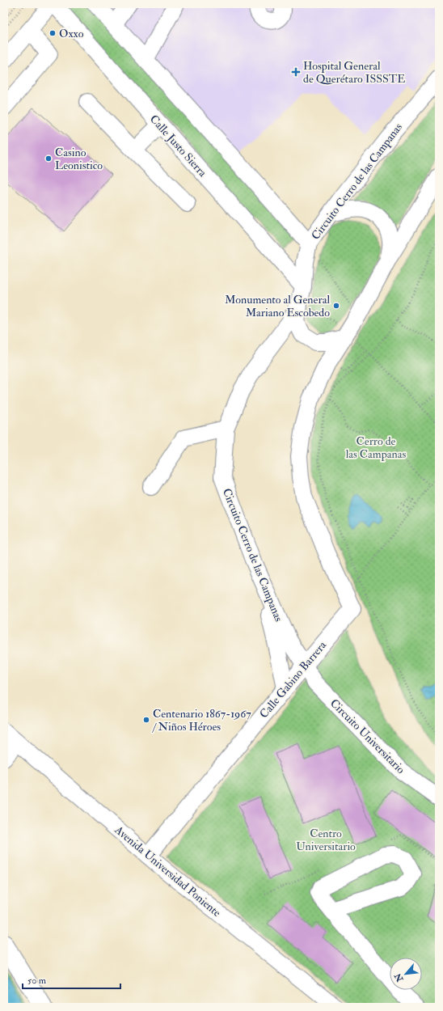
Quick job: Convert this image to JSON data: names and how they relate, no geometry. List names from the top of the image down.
{
  "streets": {
    "street": [
      "Calle Justo Sierra",
      "Circuito Cerro de las Campanas",
      "Calle Gabino Barrera",
      "Circuito Universitario",
      "Avenida Universidad Poniente"
    ]
  },
  "crossings": [
    ["Calle Justo Sierra", "Circuito Cerro de las Campanas"],
    ["Circuito Cerro de las Campanas", "Calle Gabino Barrera"],
    ["Circuito Cerro de las Campanas", "Circuito Universitario"],
    ["Calle Gabino Barrera", "Circuito Universitario"],
    ["Calle Gabino Barrera", "Avenida Universidad Poniente"]
  ],
  "parks": ["Cerro de las Campanas", "Centro Universitario"],
  "places": {
    "other": [
      "Oxxo",
      "Casino Leonistico",
      "Monumento al General Mariano Escobedo",
      "Centenario 1867-1967 / Niños Héroes"
    ],
    "health": ["Hospital General de Querétaro ISSSTE"]
  },
  "scale_bar": "50 m",
  "north": "bottom left"
}
